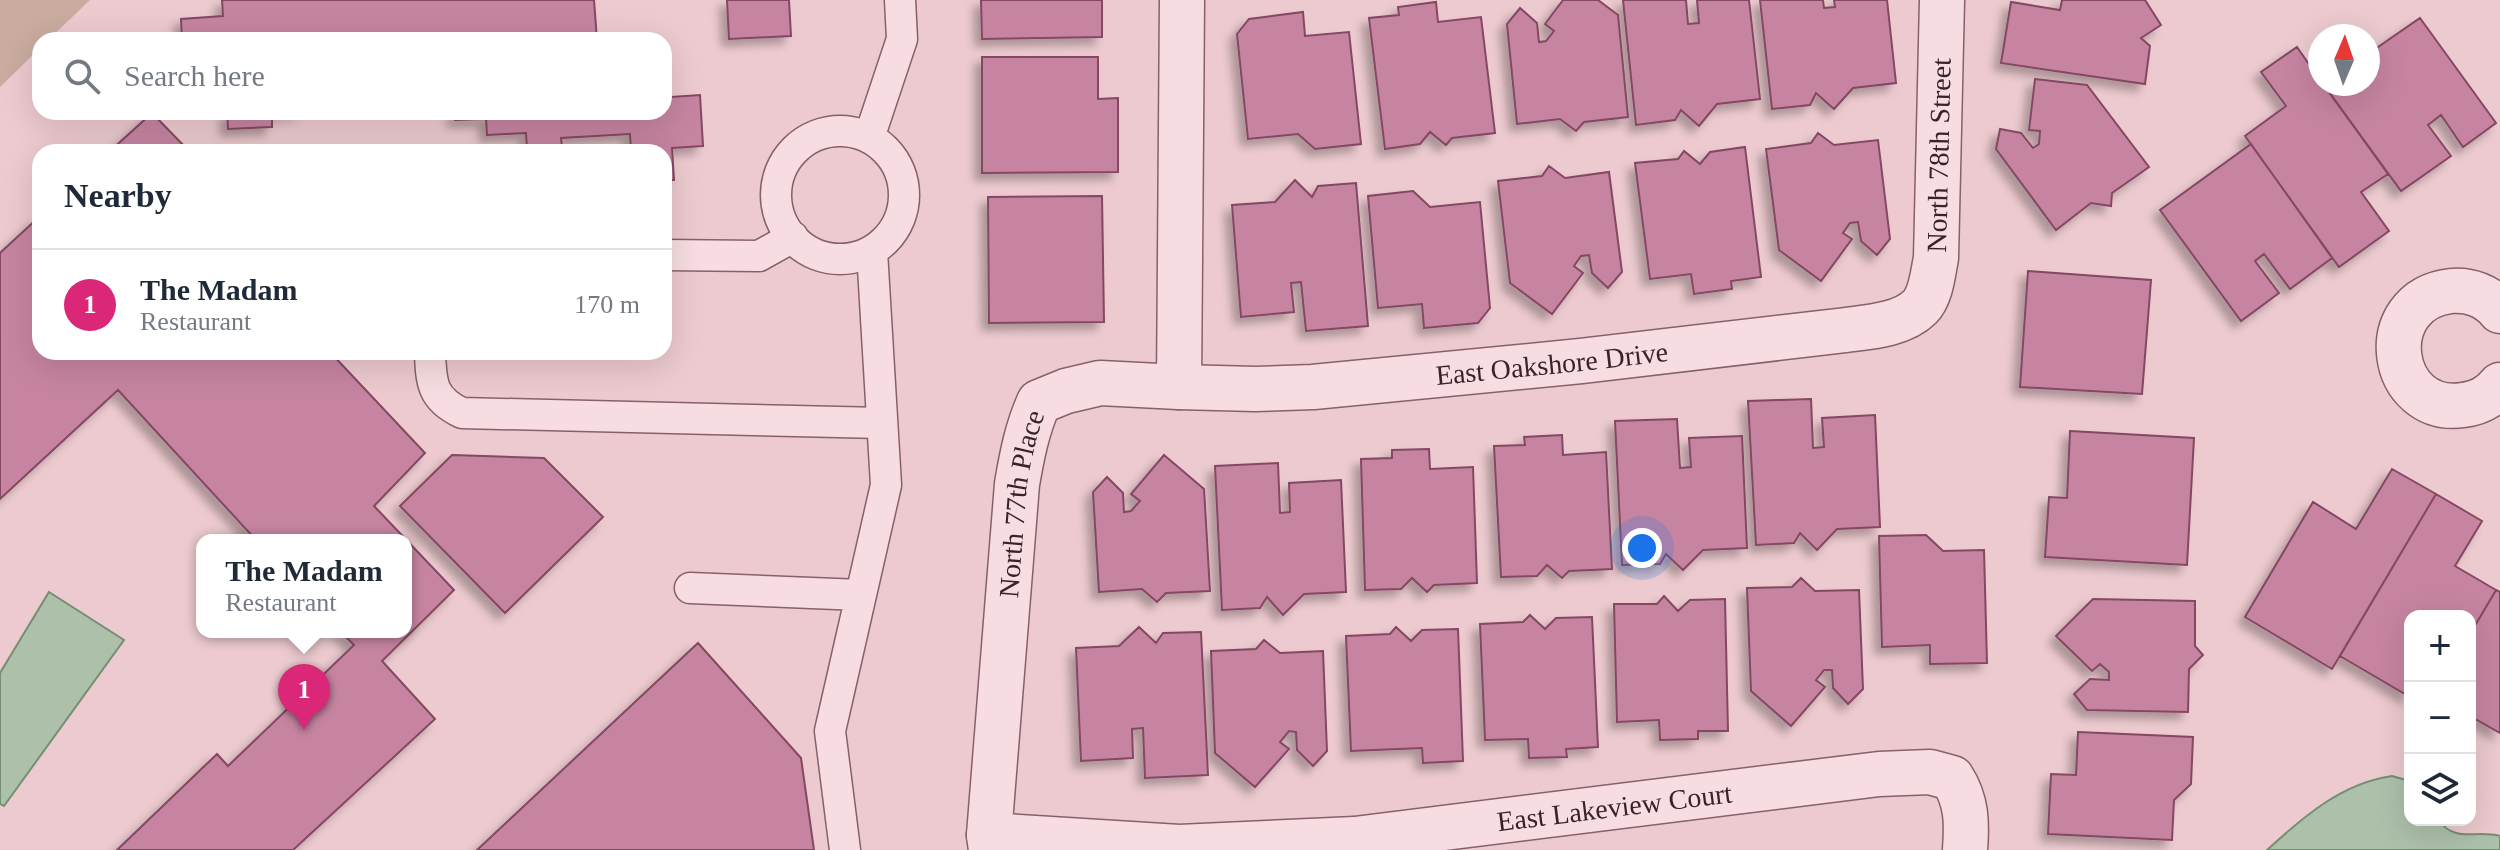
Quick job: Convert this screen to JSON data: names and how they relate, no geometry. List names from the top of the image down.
{
  "streets": {
    "street": [
      "North 78th Street",
      "East Oakshore Drive",
      "North 77th Place",
      "East Lakeview Court"
    ]
  },
  "crossings": [
    ["North 78th Street", "East Oakshore Drive"],
    ["East Oakshore Drive", "North 77th Place"],
    ["North 77th Place", "East Lakeview Court"]
  ],
  "north": "top",
  "page": {
    "search": "Search here",
    "heading": "Nearby",
    "list": [
      {
        "mark": "1",
        "name": "The Madam",
        "note": "Restaurant",
        "value": "170 m"
      }
    ],
    "popup": ["The Madam", "Restaurant"],
    "map_buttons": ["+", "−"],
    "pins": "1"
  }
}
